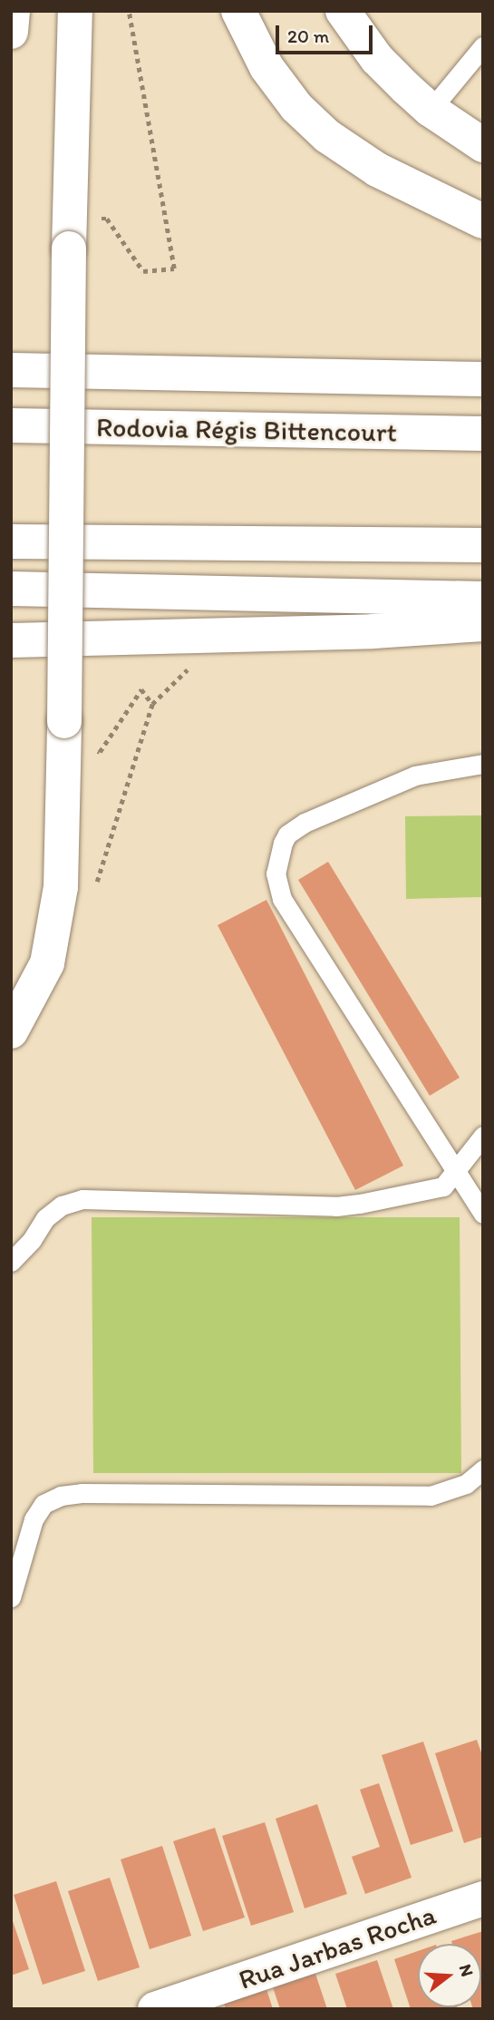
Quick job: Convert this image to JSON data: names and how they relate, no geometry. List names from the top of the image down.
{
  "streets": {
    "main road": ["Rodovia Régis Bittencourt", "Rua Jarbas Rocha"]
  },
  "scale_bar": "20 m",
  "north": "right"
}
